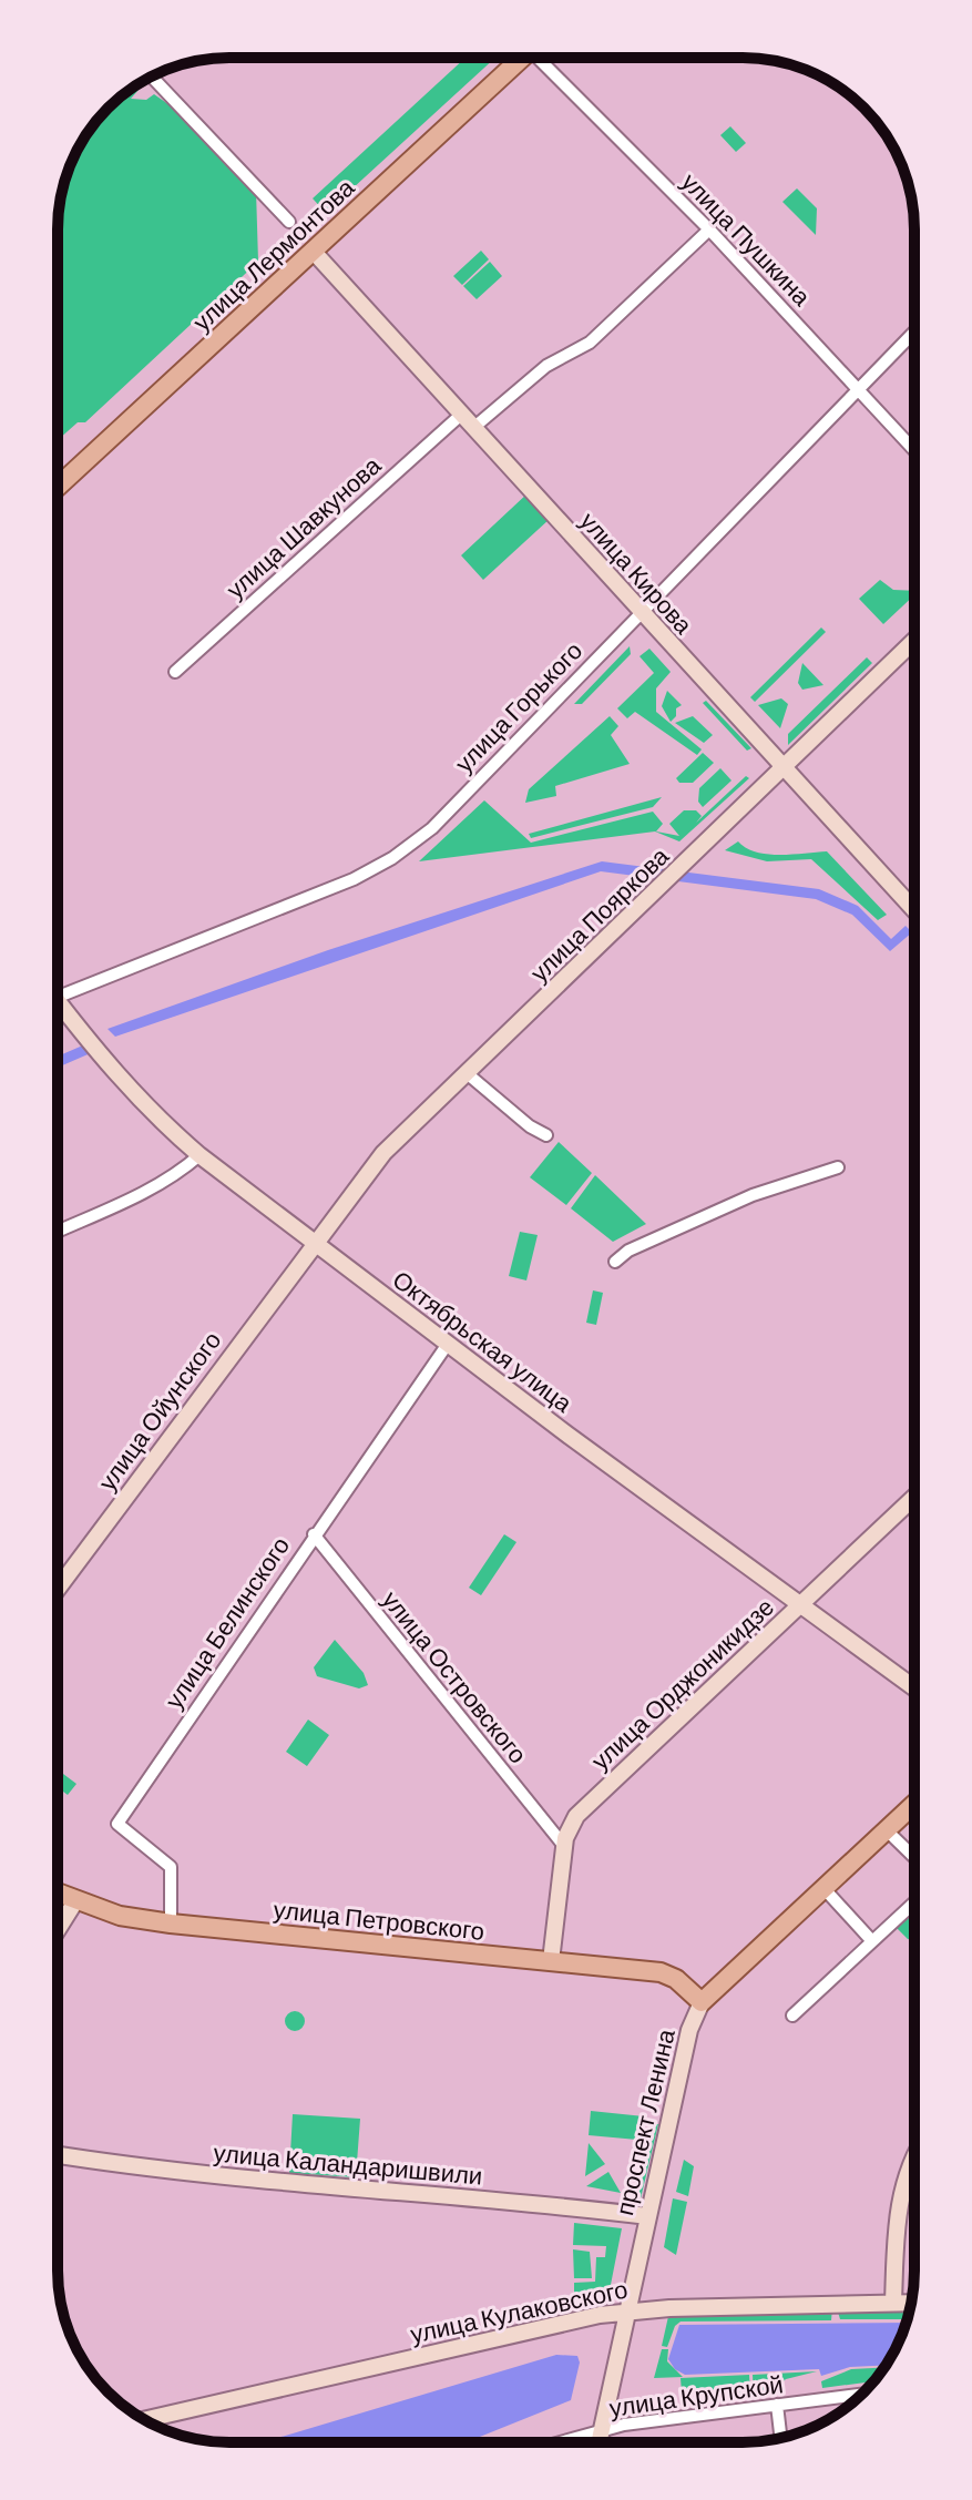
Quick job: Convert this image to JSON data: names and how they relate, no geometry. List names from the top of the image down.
{
  "streets": {
    "main road": [
      "улица Лермонтова",
      "улица Кирова",
      "улица Пояркова",
      "Октябрьская улица",
      "улица Ойунского",
      "улица Орджоникидзе",
      "улица Петровского",
      "проспект Ленина",
      "улица Каландаришвили",
      "улица Кулаковского"
    ],
    "street": [
      "улица Пушкина",
      "улица Шавкунова",
      "улица Горького",
      "улица Белинского",
      "улица Островского",
      "улица Крупской"
    ]
  },
  "crossings": [
    ["улица Пушкина", "улица Горького"],
    ["улица Лермонтова", "улица Кирова"],
    ["улица Шавкунова", "улица Кирова"],
    ["улица Кирова", "улица Горького"],
    ["улица Кирова", "улица Пояркова"],
    ["улица Пояркова", "Октябрьская улица"],
    ["улица Пояркова", "улица Ойунского"],
    ["Октябрьская улица", "улица Ойунского"],
    ["Октябрьская улица", "улица Белинского"],
    ["Октябрьская улица", "улица Орджоникидзе"],
    ["улица Белинского", "улица Островского"],
    ["улица Белинского", "улица Петровского"],
    ["улица Островского", "улица Орджоникидзе"],
    ["улица Орджоникидзе", "улица Петровского"],
    ["улица Петровского", "проспект Ленина"],
    ["проспект Ленина", "улица Каландаришвили"],
    ["проспект Ленина", "улица Кулаковского"],
    ["проспект Ленина", "улица Крупской"]
  ]
}
